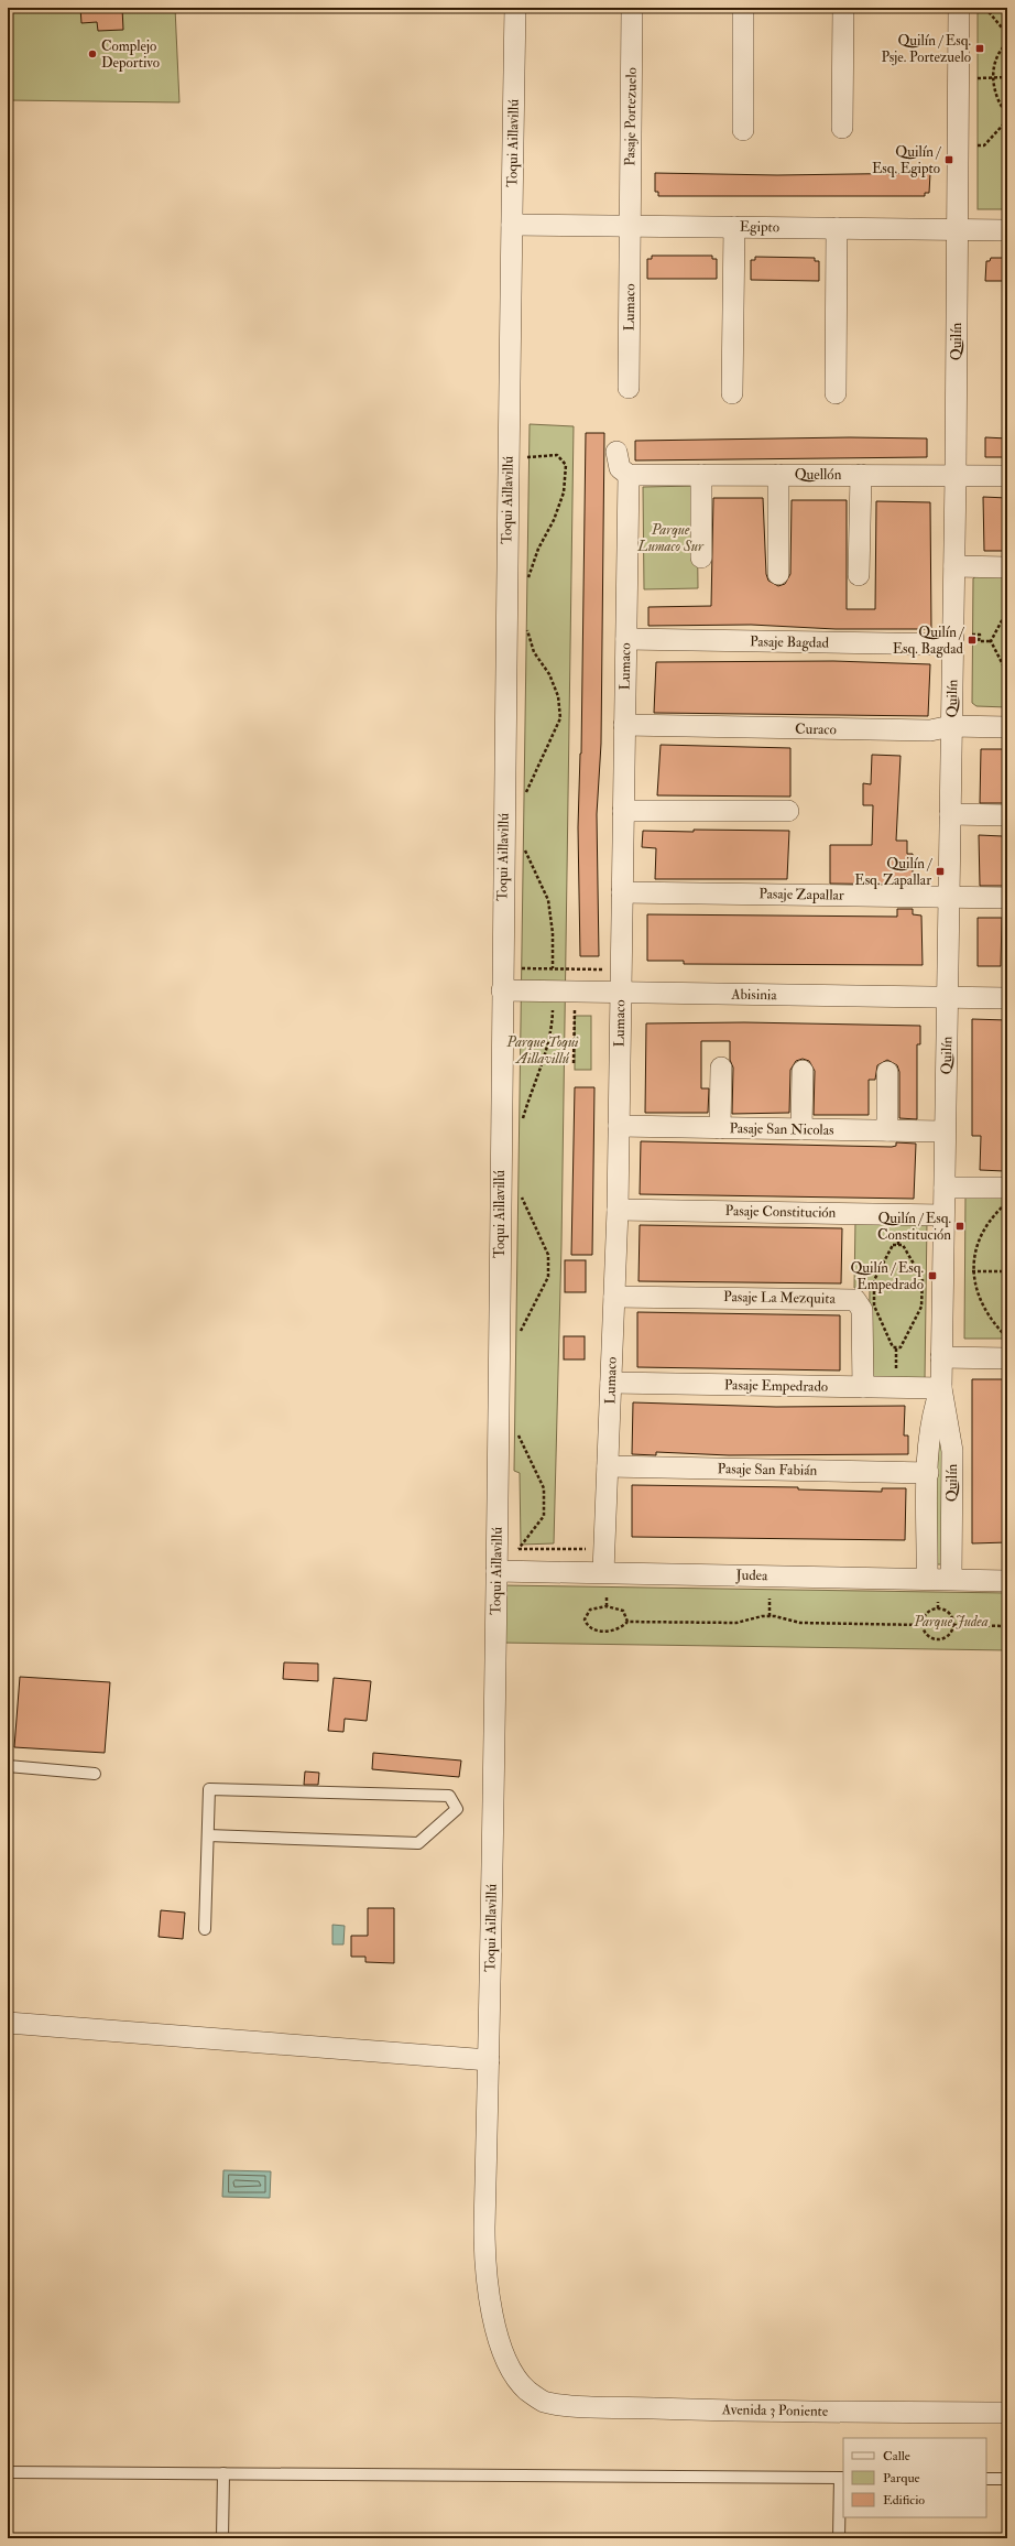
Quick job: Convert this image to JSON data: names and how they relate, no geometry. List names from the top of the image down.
{
  "streets": {
    "street": [
      "Pasaje Portezuelo",
      "Toqui Aillavillú",
      "Egipto",
      "Lumaco",
      "Quilín",
      "Quellón",
      "Pasaje Bagdad",
      "Curaco",
      "Pasaje Zapallar",
      "Abisinia",
      "Pasaje San Nicolas",
      "Pasaje Constitución",
      "Pasaje La Mezquita",
      "Pasaje Empedrado",
      "Pasaje San Fabián",
      "Judea",
      "Avenida 3 Poniente"
    ]
  },
  "crossings": [
    ["Pasaje Portezuelo", "Egipto"],
    ["Pasaje Portezuelo", "Lumaco"],
    ["Toqui Aillavillú", "Egipto"],
    ["Toqui Aillavillú", "Abisinia"],
    ["Toqui Aillavillú", "Judea"],
    ["Toqui Aillavillú", "Avenida 3 Poniente"],
    ["Egipto", "Lumaco"],
    ["Egipto", "Quilín"],
    ["Lumaco", "Quellón"],
    ["Lumaco", "Pasaje Bagdad"],
    ["Lumaco", "Curaco"],
    ["Lumaco", "Pasaje Zapallar"],
    ["Lumaco", "Abisinia"],
    ["Lumaco", "Pasaje San Nicolas"],
    ["Lumaco", "Pasaje Constitución"],
    ["Lumaco", "Pasaje La Mezquita"],
    ["Lumaco", "Pasaje Empedrado"],
    ["Lumaco", "Pasaje San Fabián"],
    ["Lumaco", "Judea"],
    ["Quilín", "Quellón"],
    ["Quilín", "Pasaje Bagdad"],
    ["Quilín", "Curaco"],
    ["Quilín", "Pasaje Zapallar"],
    ["Quilín", "Abisinia"],
    ["Quilín", "Pasaje San Nicolas"],
    ["Quilín", "Pasaje Constitución"],
    ["Quilín", "Pasaje Empedrado"],
    ["Quilín", "Pasaje San Fabián"],
    ["Quilín", "Judea"],
    ["Pasaje La Mezquita", "Pasaje Empedrado"]
  ],
  "parks": ["Parque Lumaco Sur", "Parque Toqui Aillavillú", "Parque Judea"],
  "places": {
    "transit": [
      "Quilín / Esq. Psje. Portezuelo",
      "Quilín / Esq. Egipto",
      "Quilín / Esq. Bagdad",
      "Quilín / Esq. Zapallar",
      "Quilín / Esq. Constitución",
      "Quilín / Esq. Empedrado"
    ],
    "other": ["Complejo Deportivo"]
  },
  "legend": ["Calle", "Parque", "Edificio"]
}
